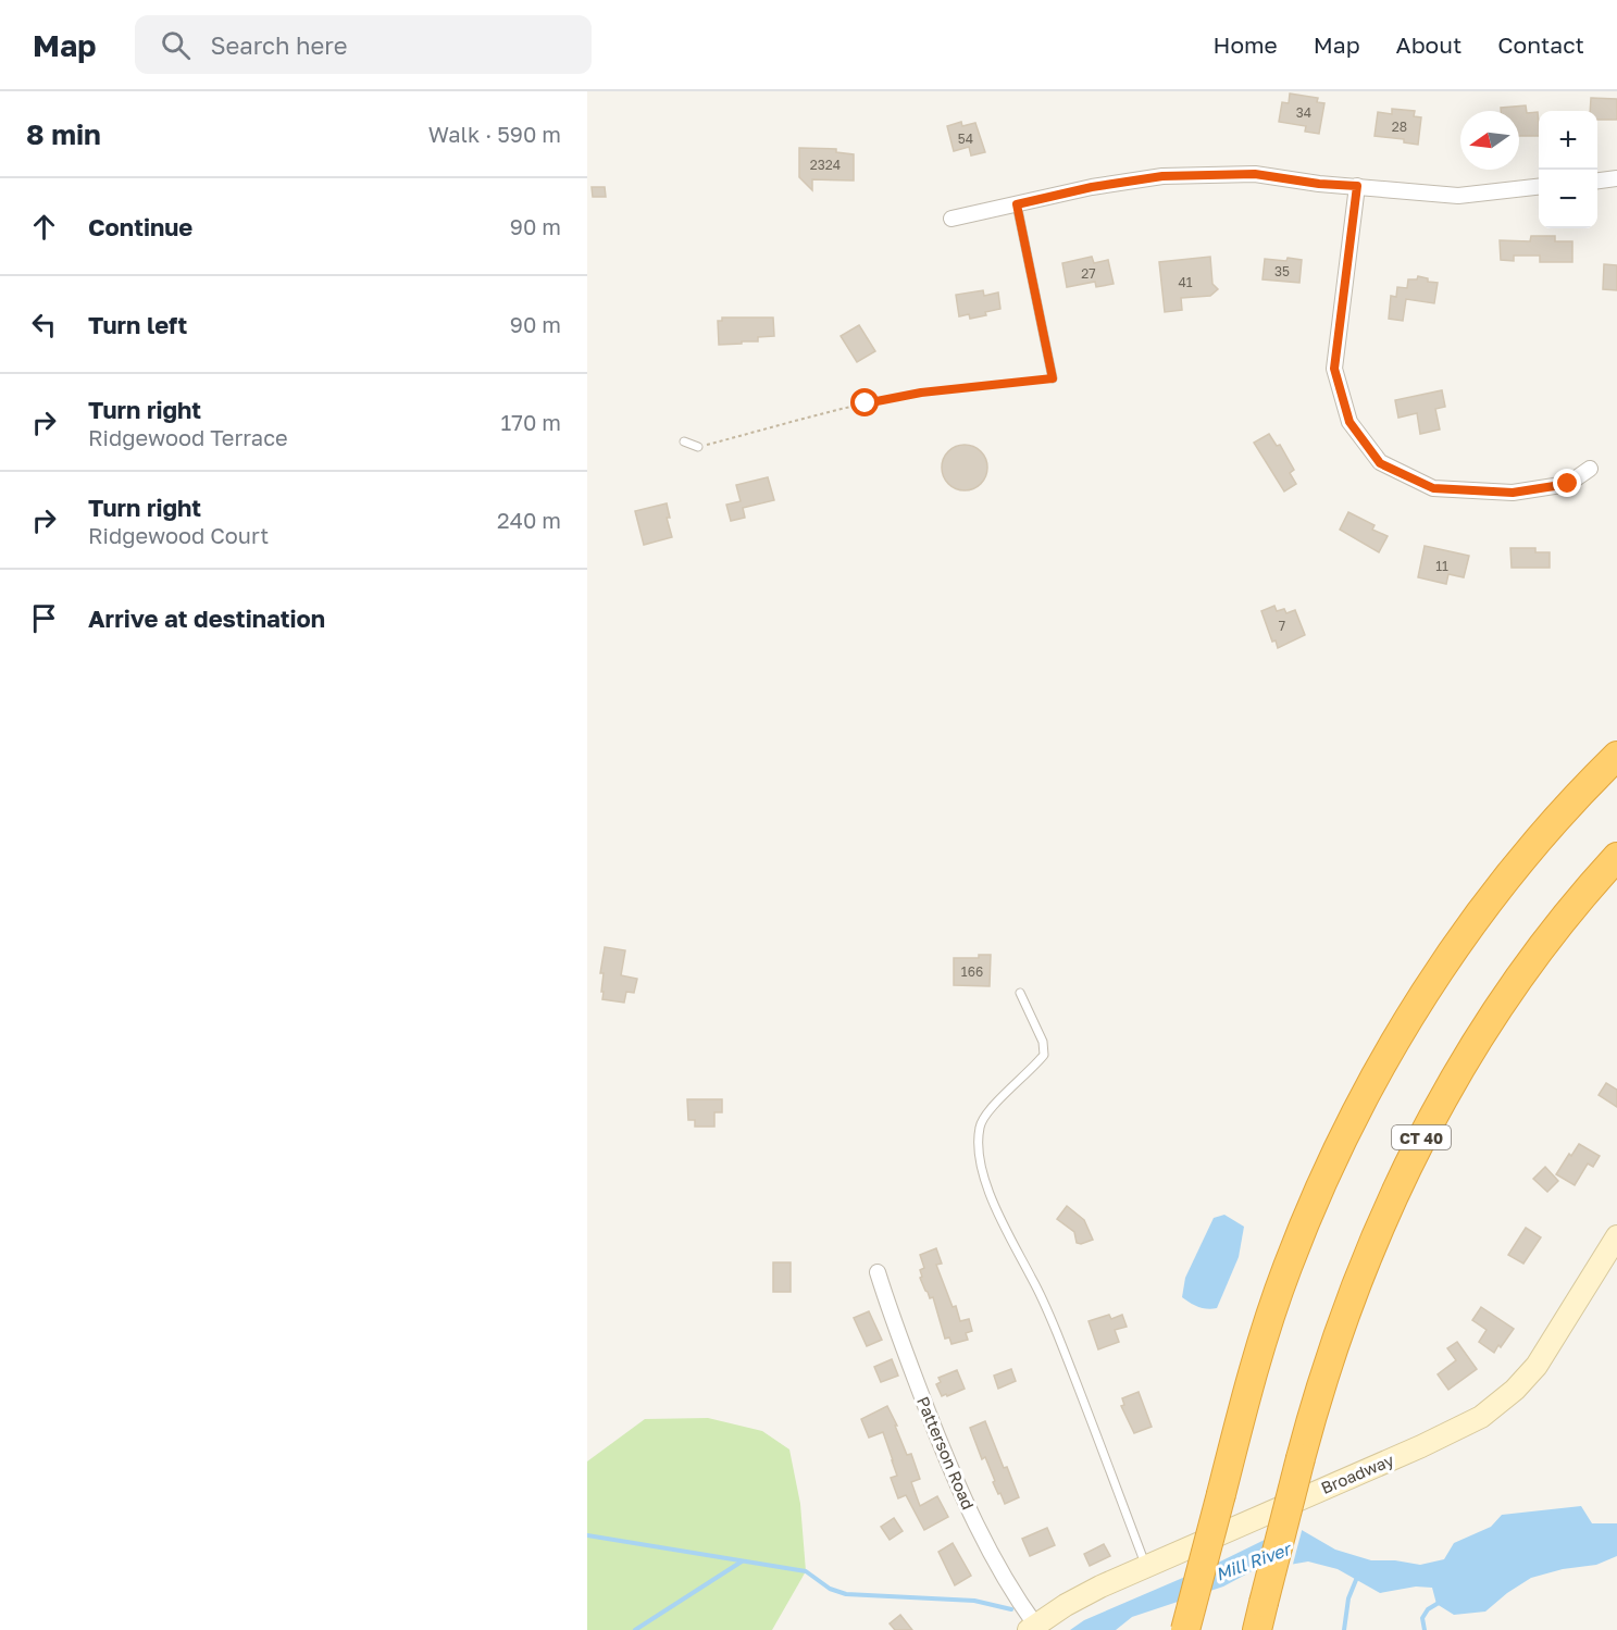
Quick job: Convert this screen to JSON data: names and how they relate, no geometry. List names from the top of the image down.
{
  "streets": {
    "highway": ["CT 40"],
    "main road": ["Broadway"],
    "street": ["Patterson Road"]
  },
  "crossings": [
    ["Patterson Road", "Broadway"]
  ],
  "water": ["Mill River"],
  "house_numbers": [
    "34",
    "28",
    "54",
    "2324",
    "35",
    "27",
    "41",
    "11",
    "7",
    "166"
  ],
  "north": "left",
  "page": {
    "header": "Map",
    "search": "Search here",
    "nav": [
      "Home",
      "Map",
      "About",
      "Contact"
    ],
    "heading": ["8 min", "Walk · 590 m"],
    "map_buttons": ["+", "−"],
    "list": [
      ["Continue", "90 m"],
      ["Turn left", "90 m"],
      ["Turn right", "Ridgewood Terrace", "170 m"],
      ["Turn right", "Ridgewood Court", "240 m"],
      "Arrive at destination"
    ]
  }
}
